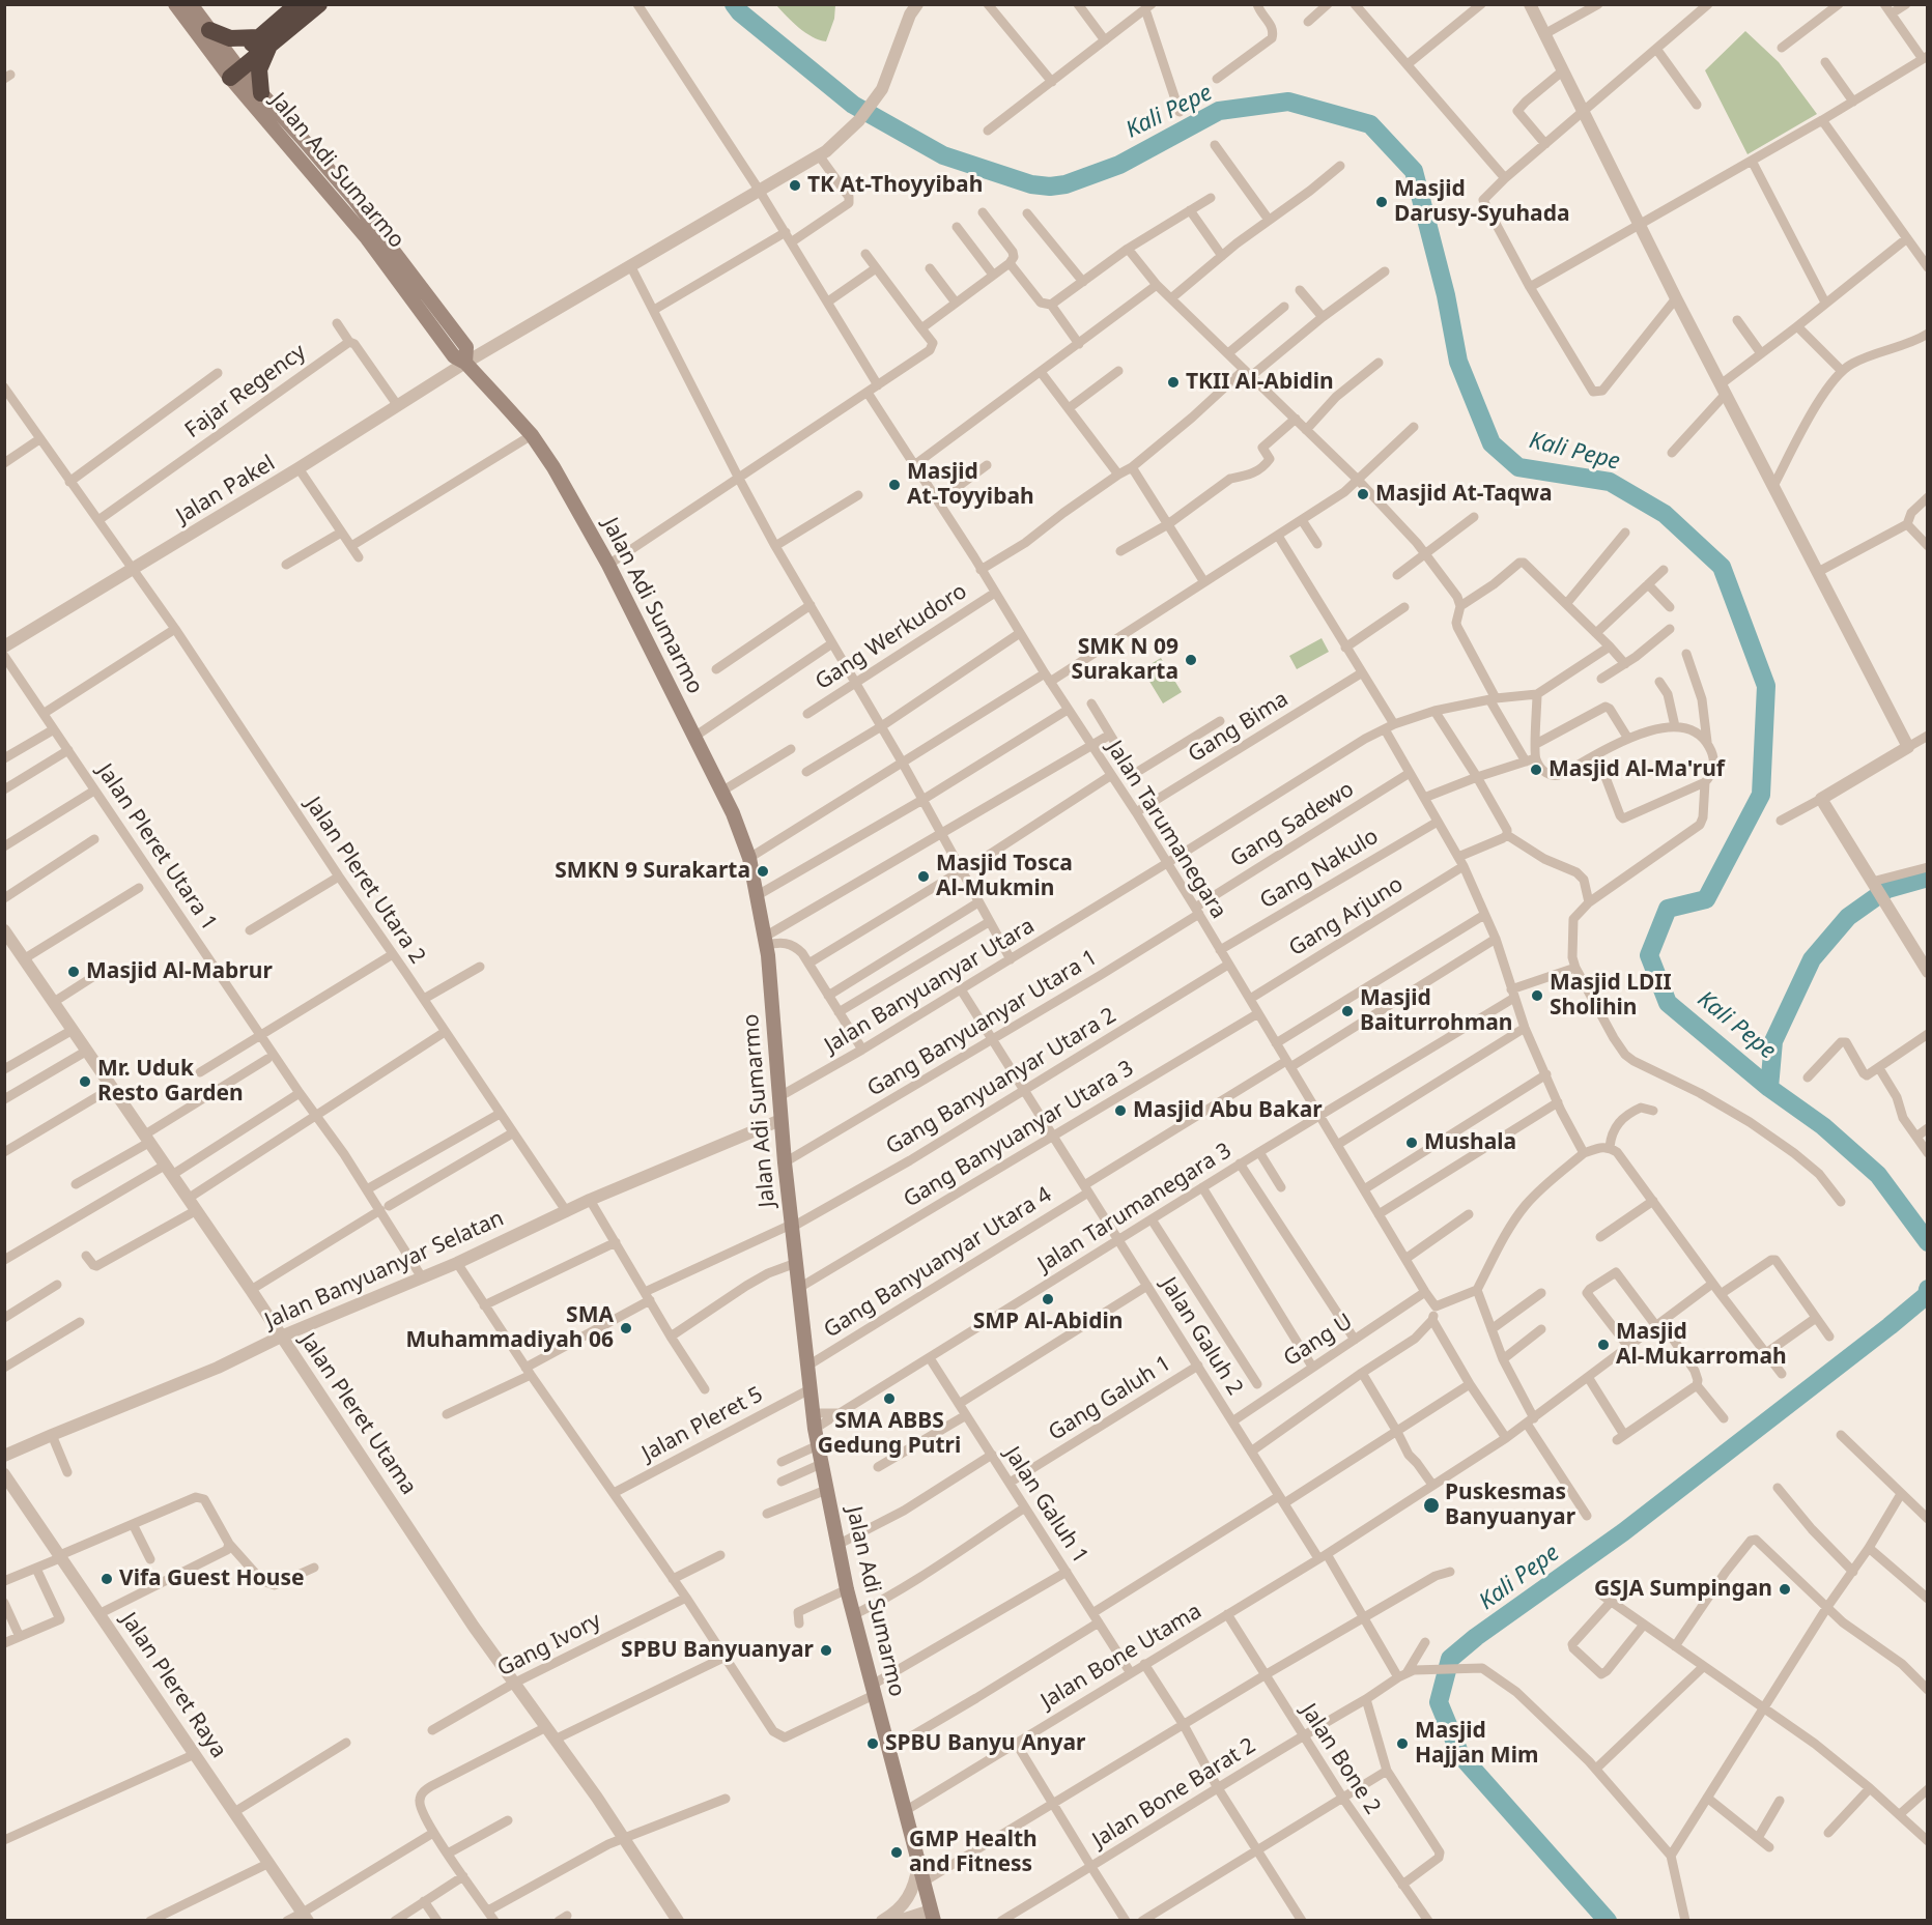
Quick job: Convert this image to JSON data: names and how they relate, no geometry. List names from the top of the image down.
{
  "streets": {
    "main road": ["Jalan Adi Sumarmo"],
    "street": [
      "Fajar Regency",
      "Jalan Pakel",
      "Gang Werkudoro",
      "Gang Bima",
      "Gang Sadewo",
      "Jalan Tarumanegara",
      "Jalan Pleret Utara 1",
      "Gang Nakulo",
      "Jalan Pleret Utara 2",
      "Gang Arjuno",
      "Jalan Banyuanyar Utara",
      "Gang Banyuanyar Utara 1",
      "Gang Banyuanyar Utara 2",
      "Gang Banyuanyar Utara 3",
      "Jalan Tarumanegara 3",
      "Gang Banyuanyar Utara 4",
      "Jalan Banyuanyar Selatan",
      "Jalan Galuh 2",
      "Gang U",
      "Gang Galuh 1",
      "Jalan Pleret Utama",
      "Jalan Pleret 5",
      "Jalan Galuh 1",
      "Gang Ivory",
      "Jalan Bone Utama",
      "Jalan Pleret Raya",
      "Jalan Bone 2",
      "Jalan Bone Barat 2"
    ]
  },
  "crossings": [
    ["Jalan Adi Sumarmo", "Jalan Pakel"],
    ["Jalan Adi Sumarmo", "Jalan Banyuanyar Utara"],
    ["Jalan Adi Sumarmo", "Gang Banyuanyar Utara 1"],
    ["Jalan Adi Sumarmo", "Gang Banyuanyar Utara 2"],
    ["Jalan Adi Sumarmo", "Gang Banyuanyar Utara 3"],
    ["Jalan Adi Sumarmo", "Jalan Tarumanegara 3"],
    ["Jalan Adi Sumarmo", "Gang Banyuanyar Utara 4"],
    ["Jalan Adi Sumarmo", "Jalan Banyuanyar Selatan"],
    ["Jalan Adi Sumarmo", "Jalan Pleret 5"],
    ["Jalan Adi Sumarmo", "Jalan Bone Utama"],
    ["Fajar Regency", "Jalan Pleret Utara 2"],
    ["Jalan Pakel", "Jalan Pleret Utara 2"],
    ["Gang Werkudoro", "Jalan Tarumanegara"],
    ["Gang Bima", "Jalan Tarumanegara"],
    ["Gang Sadewo", "Jalan Tarumanegara"],
    ["Gang Sadewo", "Gang Banyuanyar Utara 1"],
    ["Jalan Tarumanegara", "Gang Nakulo"],
    ["Jalan Tarumanegara", "Gang Arjuno"],
    ["Jalan Tarumanegara", "Jalan Banyuanyar Utara"],
    ["Jalan Tarumanegara", "Gang Banyuanyar Utara 1"],
    ["Jalan Tarumanegara", "Gang Banyuanyar Utara 2"],
    ["Jalan Tarumanegara", "Gang Banyuanyar Utara 3"],
    ["Jalan Tarumanegara", "Jalan Tarumanegara 3"],
    ["Jalan Tarumanegara", "Gang Banyuanyar Utara 4"],
    ["Jalan Tarumanegara", "Gang U"],
    ["Jalan Pleret Utara 1", "Jalan Banyuanyar Selatan"],
    ["Jalan Pleret Utara 2", "Jalan Banyuanyar Selatan"],
    ["Jalan Banyuanyar Utara", "Jalan Galuh 2"],
    ["Gang Banyuanyar Utara 1", "Jalan Galuh 2"],
    ["Gang Banyuanyar Utara 2", "Jalan Galuh 2"],
    ["Gang Banyuanyar Utara 3", "Jalan Galuh 2"],
    ["Jalan Tarumanegara 3", "Jalan Galuh 2"],
    ["Jalan Tarumanegara 3", "Jalan Galuh 1"],
    ["Gang Banyuanyar Utara 4", "Jalan Galuh 2"],
    ["Jalan Banyuanyar Selatan", "Jalan Pleret Utama"],
    ["Jalan Galuh 2", "Gang U"],
    ["Jalan Galuh 2", "Gang Galuh 1"],
    ["Jalan Galuh 2", "Jalan Bone Utama"],
    ["Jalan Galuh 2", "Jalan Bone Barat 2"],
    ["Gang Galuh 1", "Jalan Galuh 1"],
    ["Jalan Pleret Utama", "Gang Ivory"],
    ["Jalan Galuh 1", "Jalan Bone Utama"],
    ["Jalan Bone Utama", "Jalan Bone 2"],
    ["Jalan Bone 2", "Jalan Bone Barat 2"]
  ],
  "water": ["Kali Pepe"],
  "places": [
    "TK At-Thoyyibah",
    "Masjid Darusy-Syuhada",
    "TKII Al-Abidin",
    "Masjid At-Toyyibah",
    "Masjid At-Taqwa",
    "SMK N 09 Surakarta",
    "Masjid Al-Ma'ruf",
    "SMKN 9 Surakarta",
    "Masjid Tosca Al-Mukmin",
    "Masjid Al-Mabrur",
    "Masjid LDII Sholihin",
    "Masjid Baiturrohman",
    "Mr. Uduk Resto Garden",
    "Masjid Abu Bakar",
    "Mushala",
    "SMP Al-Abidin",
    "SMA Muhammadiyah 06",
    "Masjid Al-Mukarromah",
    "SMA ABBS Gedung Putri",
    "Puskesmas Banyuanyar",
    "Vifa Guest House",
    "GSJA Sumpingan",
    "SPBU Banyuanyar",
    "SPBU Banyu Anyar",
    "Masjid Hajjan Mim",
    "GMP Health and Fitness"
  ]
}
